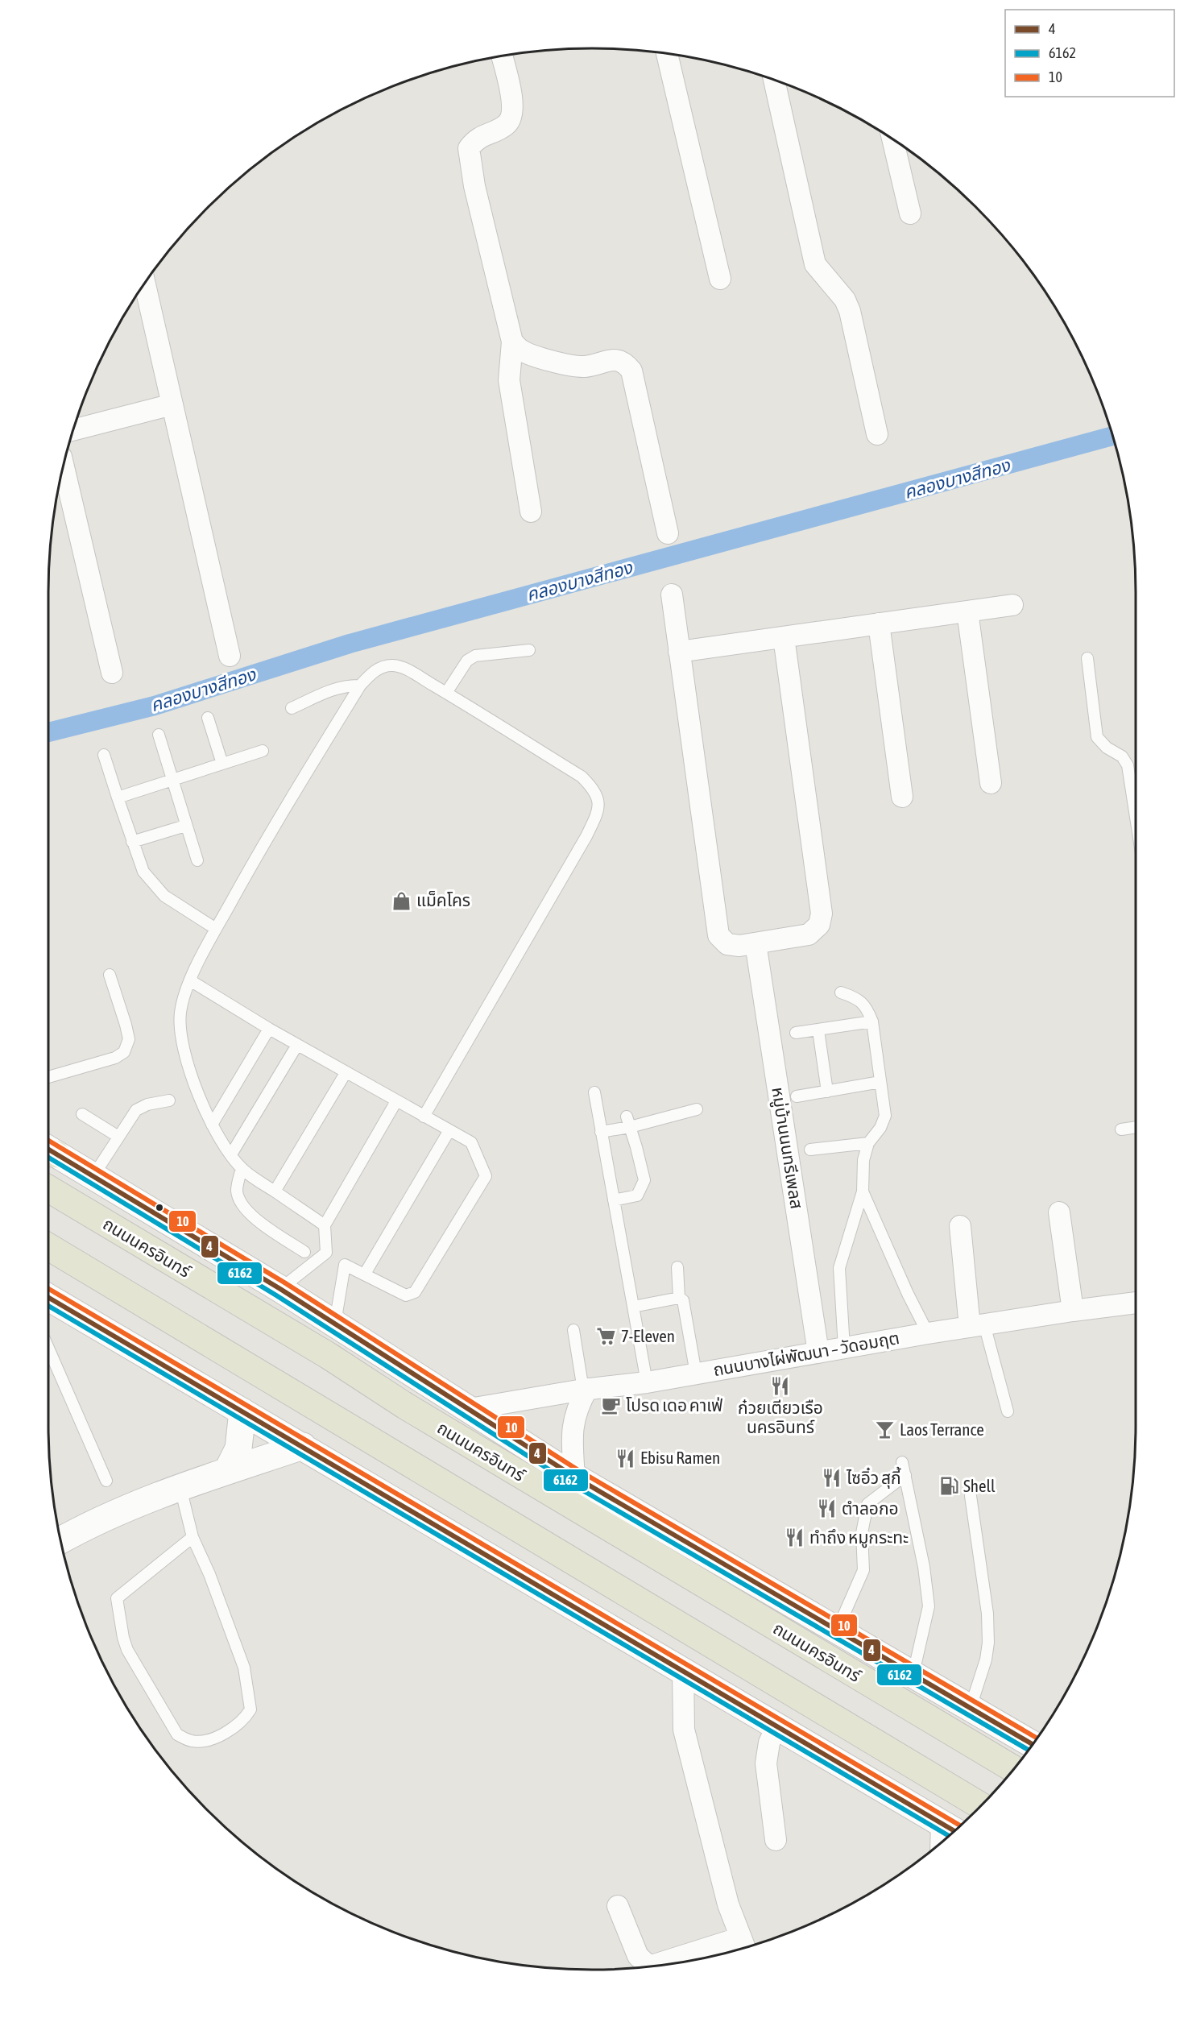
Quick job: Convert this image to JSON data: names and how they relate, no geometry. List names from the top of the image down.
{
  "streets": {
    "main road": ["ถนนนครอินทร์"],
    "street": ["หมู่บ้านนนทรีเพลส", "ถนนบางไผ่พัฒนา – วัดอมฤต"]
  },
  "crossings": [
    ["หมู่บ้านนนทรีเพลส", "ถนนบางไผ่พัฒนา – วัดอมฤต"],
    ["ถนนนครอินทร์", "ถนนบางไผ่พัฒนา – วัดอมฤต"]
  ],
  "water": ["คลองบางสีทอง"],
  "places": {
    "shop": ["แม็คโคร"],
    "supermarket": ["7-Eleven"],
    "restaurant": [
      "ก๋วยเตียวเรือ นครอินทร์",
      "Ebisu Ramen",
      "ไซอิ๋ว สุกี้",
      "ตำลอกอ",
      "ทำถึง หมูกระทะ"
    ],
    "cafe": ["โปรด เดอ คาเฟ่"],
    "bar": ["Laos Terrance"],
    "fuel station": ["Shell"]
  },
  "lines": ["transit line 10", "transit line 4", "transit line 6162"],
  "legend": ["4", "6162", "10"]
}
